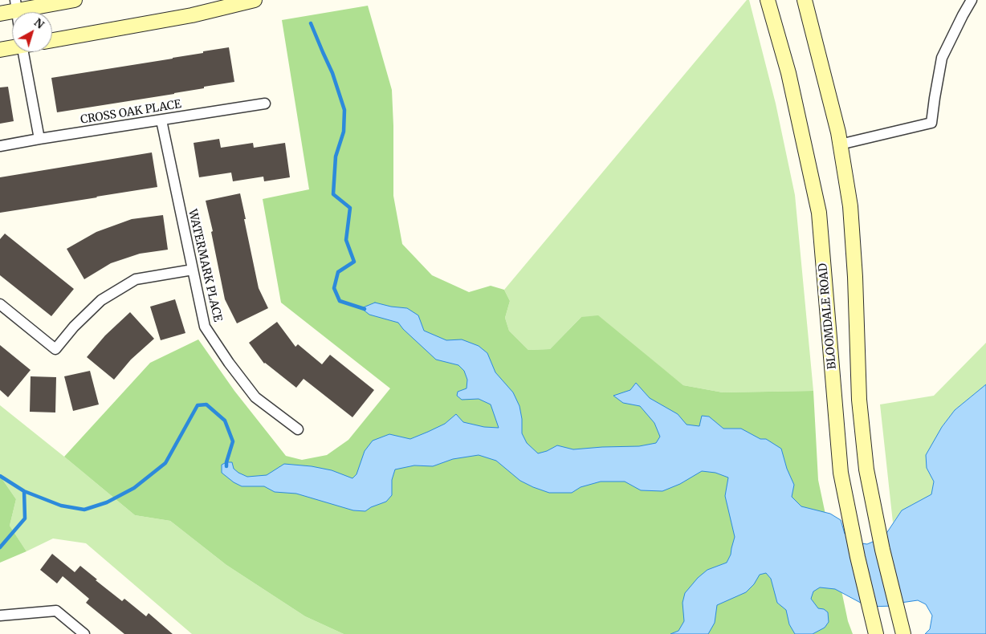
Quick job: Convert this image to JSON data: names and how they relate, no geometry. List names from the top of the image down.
{
  "streets": {
    "street": ["CROSS OAK PLACE", "WATERMARK PLACE", "BLOOMDALE ROAD"]
  },
  "crossings": [
    ["CROSS OAK PLACE", "WATERMARK PLACE"]
  ],
  "north": "top right"
}
